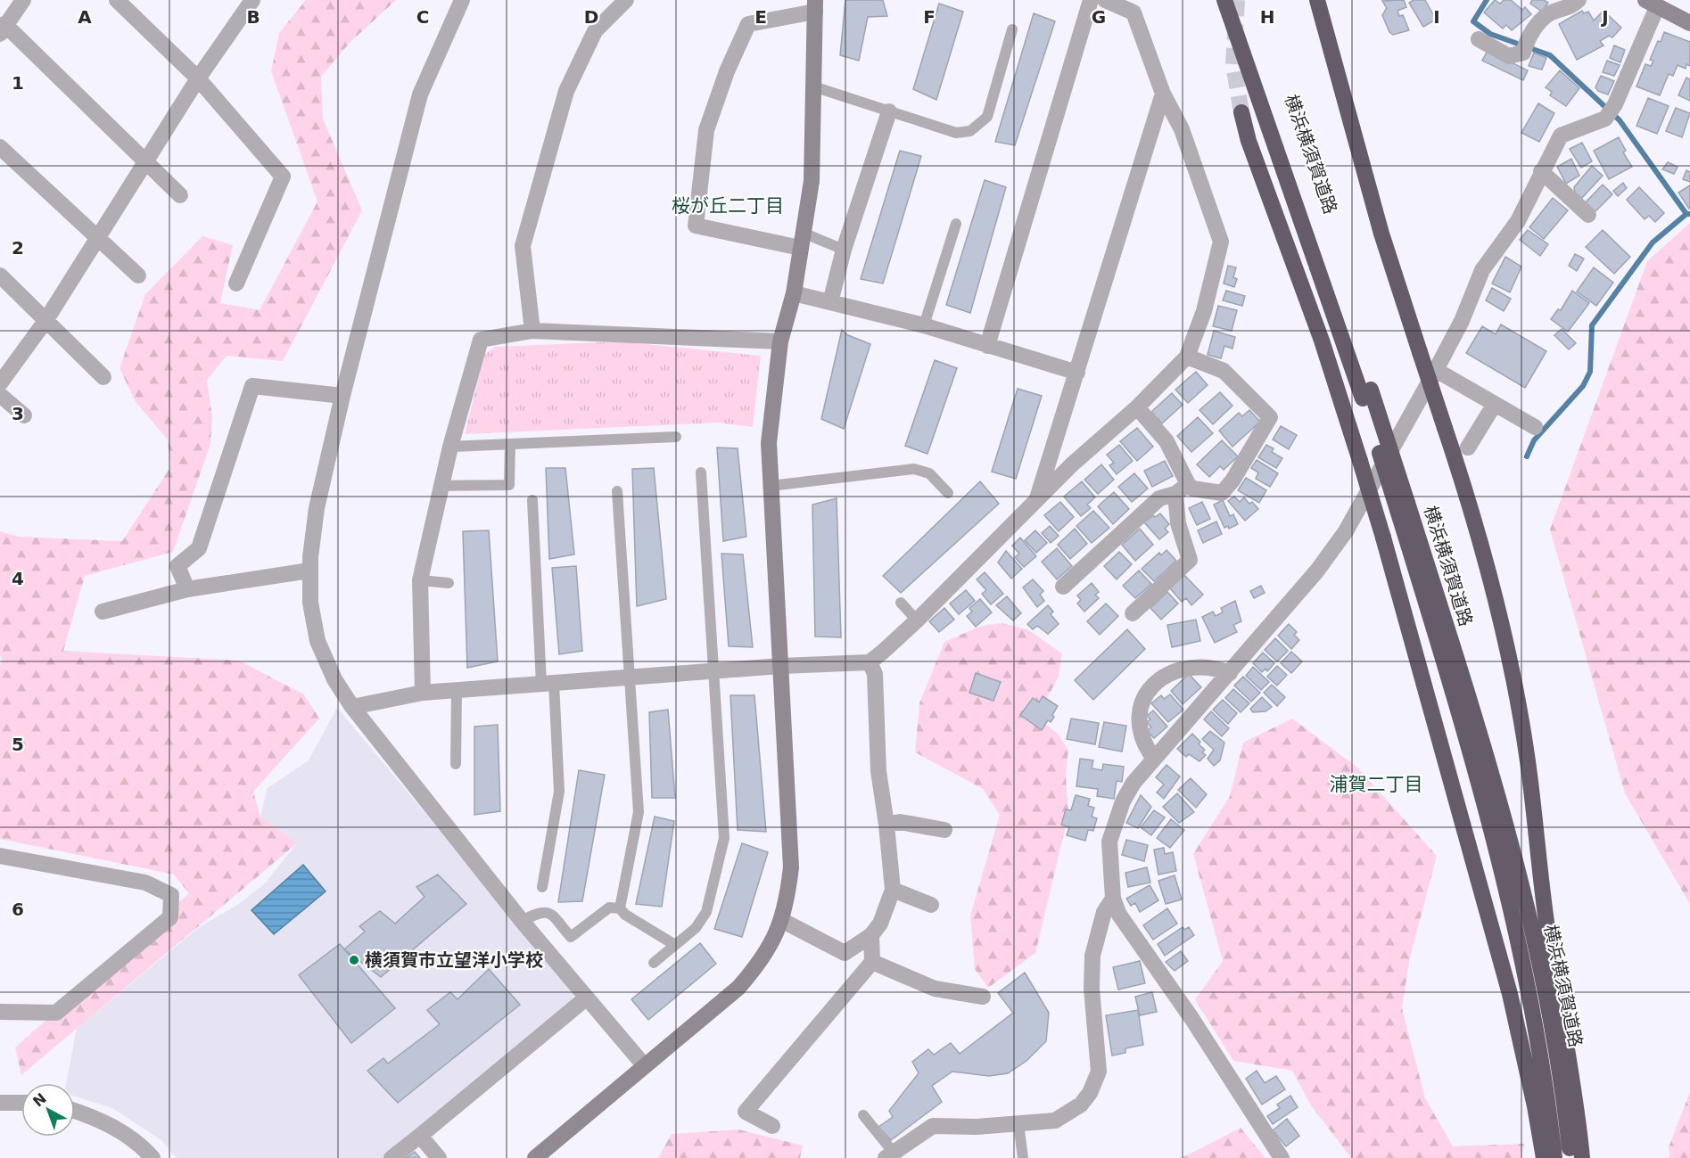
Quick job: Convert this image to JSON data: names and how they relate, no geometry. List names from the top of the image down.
{
  "streets": {
    "highway": ["横浜横須賀道路"]
  },
  "districts": ["桜が丘二丁目", "浦賀二丁目"],
  "places": ["横須賀市立望洋小学校"],
  "north": "top left",
  "grid": {
    "columns": [
      "A",
      "B",
      "C",
      "D",
      "E",
      "F",
      "G",
      "H",
      "I",
      "J"
    ],
    "rows": [
      "1",
      "2",
      "3",
      "4",
      "5",
      "6"
    ]
  }
}
